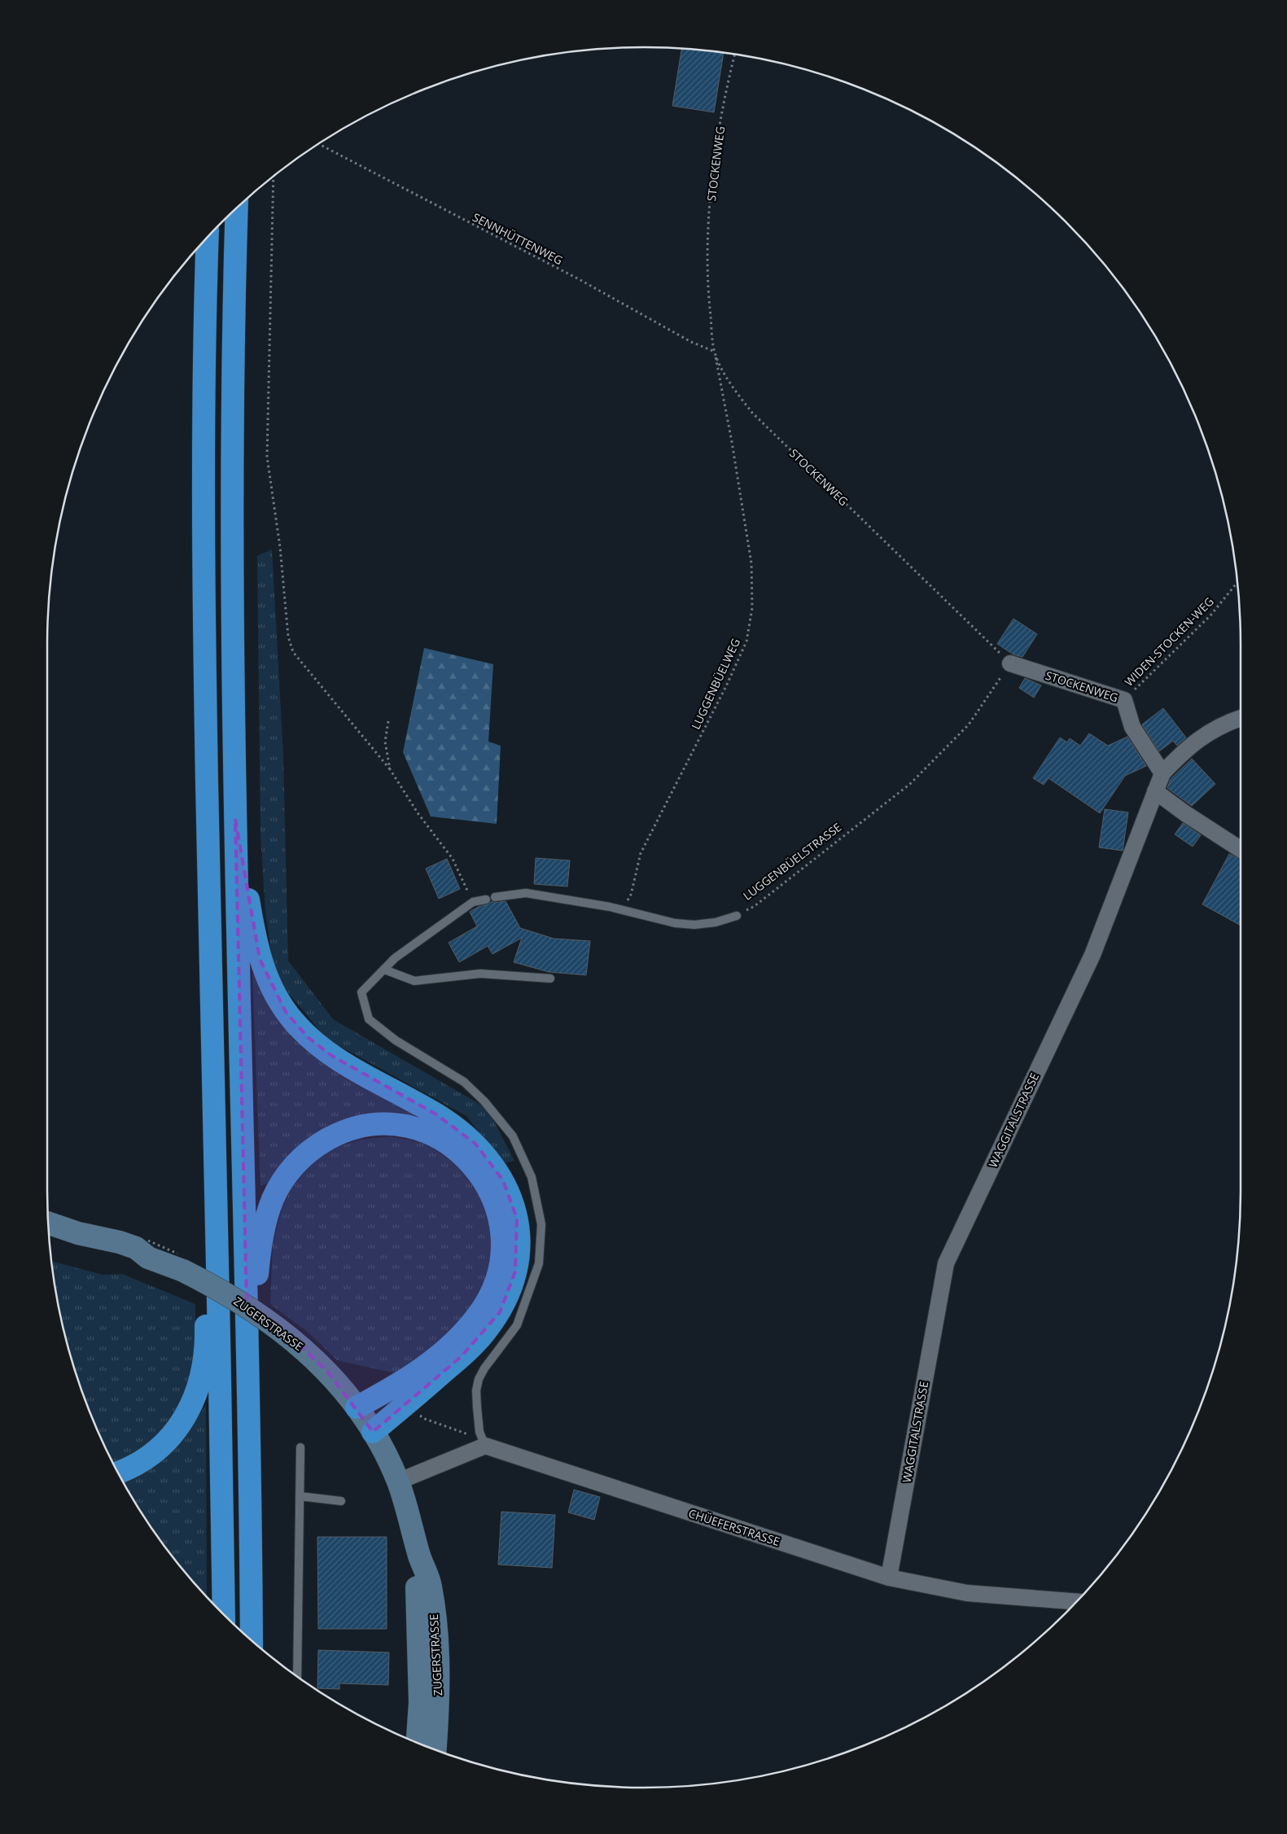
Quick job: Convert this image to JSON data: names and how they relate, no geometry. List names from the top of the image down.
{
  "streets": {
    "main road": ["ZUGERSTRASSE"],
    "street": ["STOCKENWEG", "WAGGITALSTRASSE", "CHÜEFERSTRASSE"],
    "path": [
      "SENNHÜTTENWEG",
      "WIDEN-STOCKEN-WEG",
      "LUGGENBÜELWEG",
      "LUGGENBÜELSTRASSE"
    ]
  },
  "crossings": [
    ["STOCKENWEG", "SENNHÜTTENWEG"],
    ["STOCKENWEG", "WIDEN-STOCKEN-WEG"],
    ["STOCKENWEG", "LUGGENBÜELWEG"],
    ["STOCKENWEG", "LUGGENBÜELSTRASSE"],
    ["STOCKENWEG", "WAGGITALSTRASSE"],
    ["SENNHÜTTENWEG", "LUGGENBÜELWEG"],
    ["WAGGITALSTRASSE", "CHÜEFERSTRASSE"]
  ]
}
